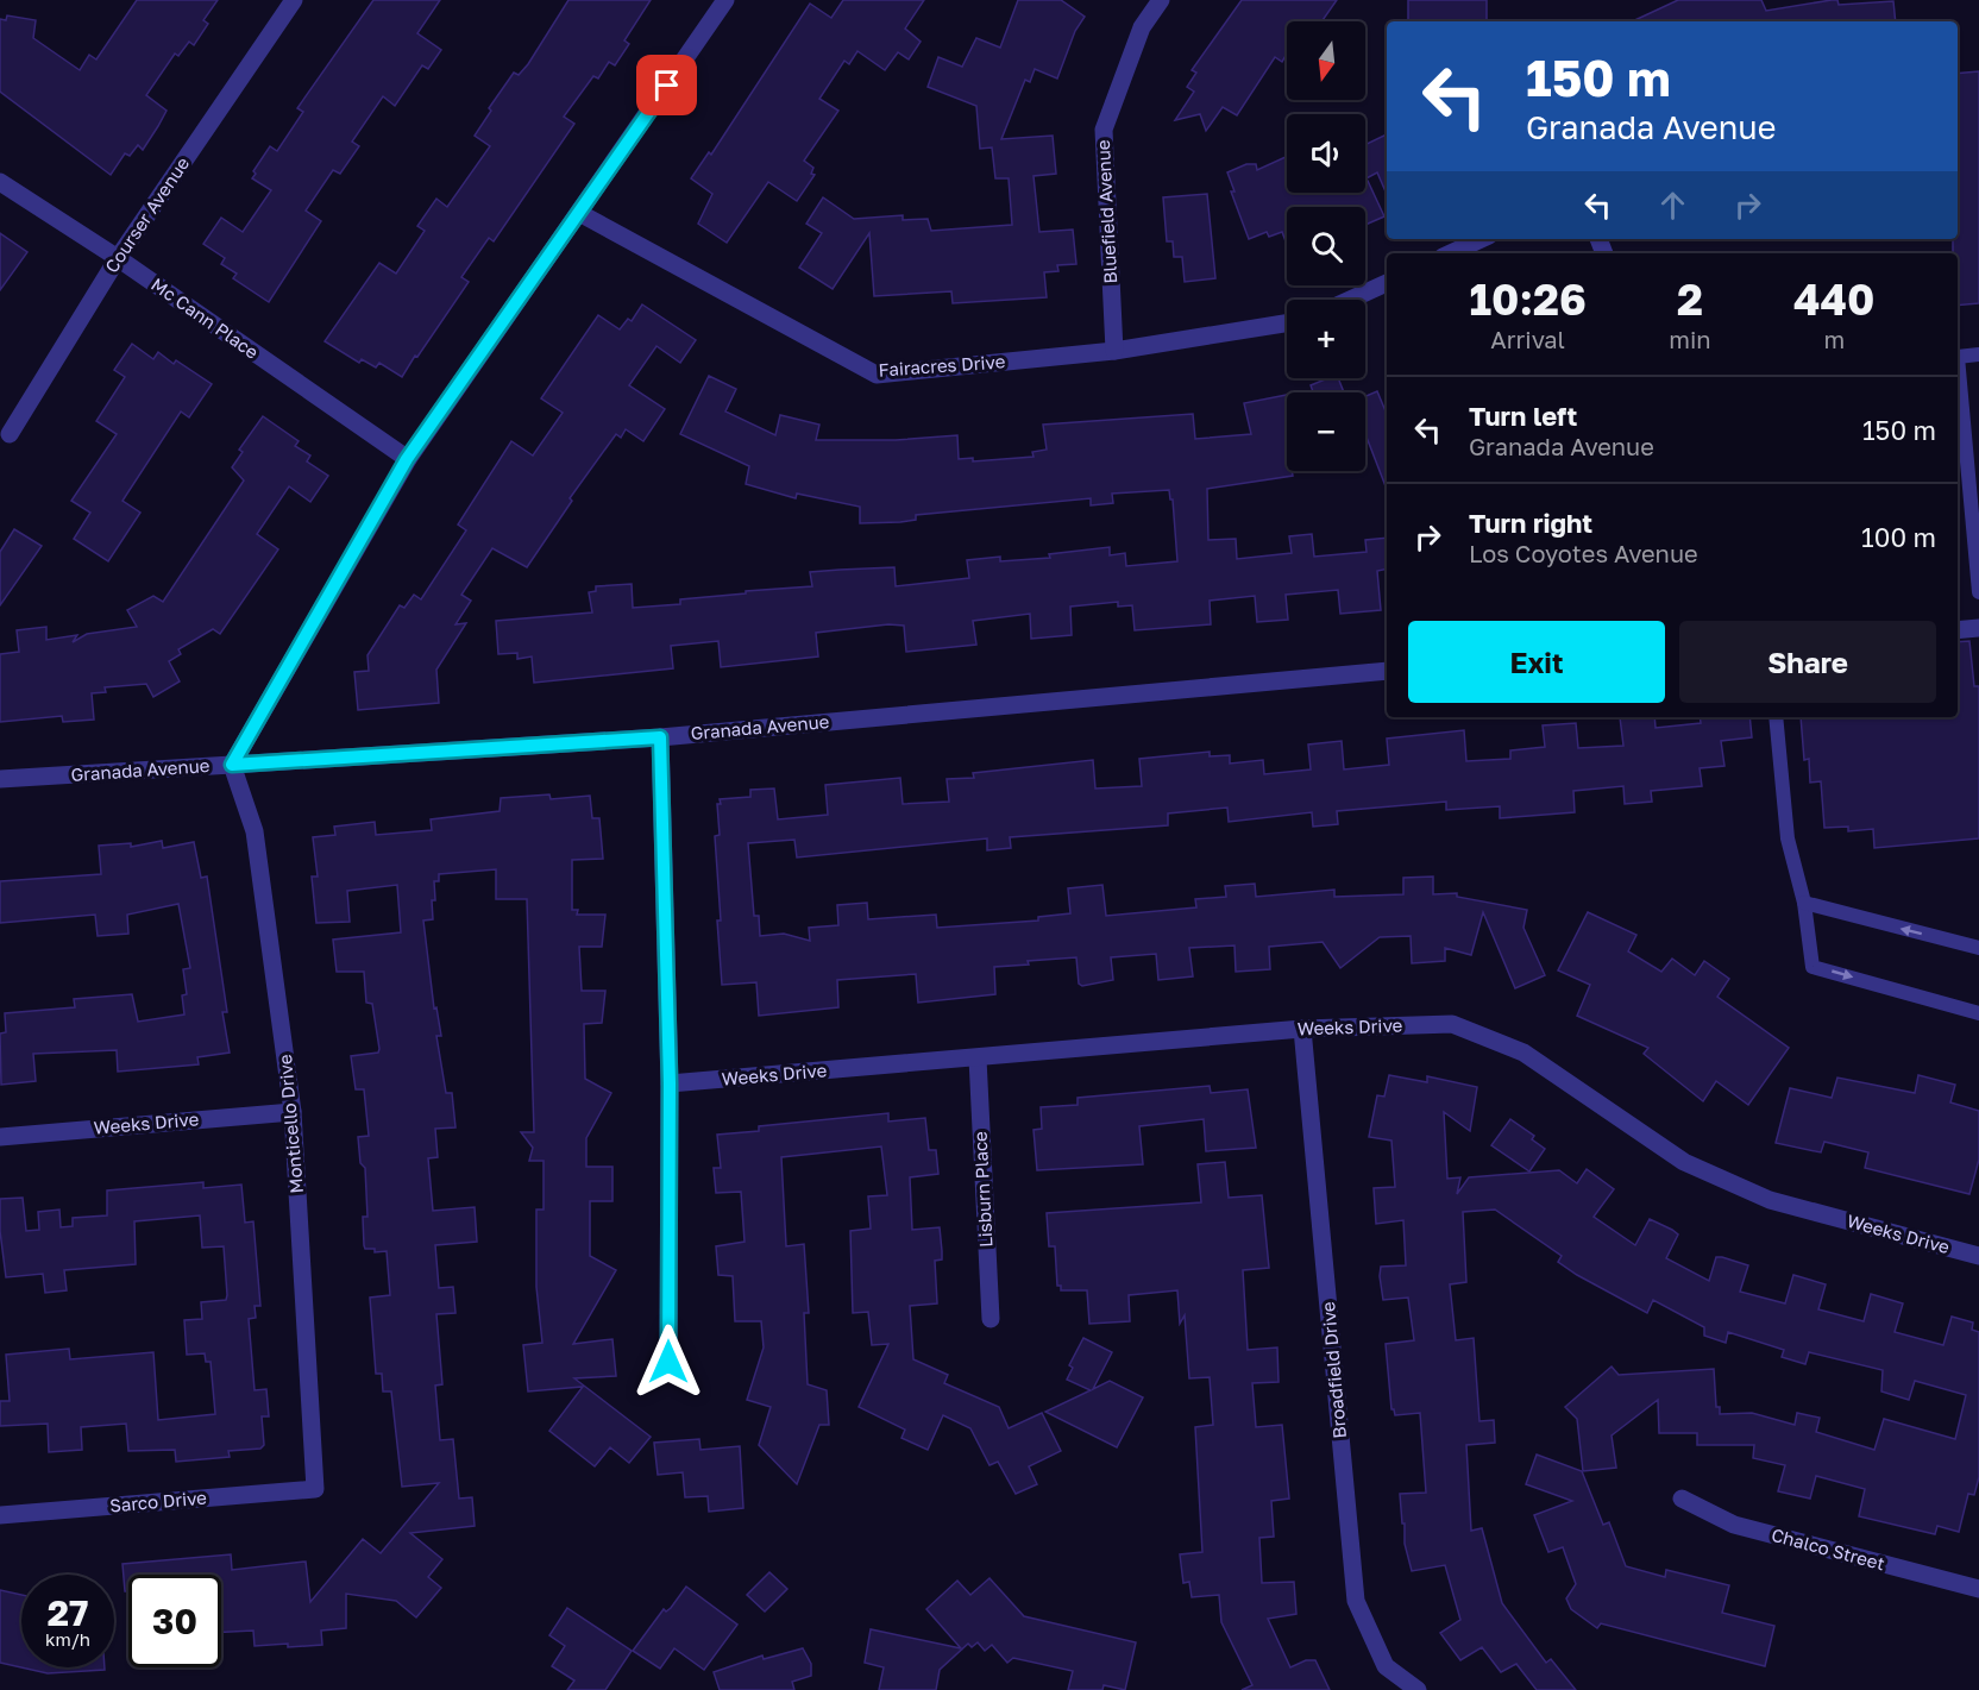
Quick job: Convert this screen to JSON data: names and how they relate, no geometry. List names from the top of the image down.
{
  "streets": {
    "street": [
      "Bluefield Avenue",
      "Courser Avenue",
      "Mc Cann Place",
      "Fairacres Drive",
      "Granada Avenue",
      "Weeks Drive",
      "Monticello Drive",
      "Lisburn Place",
      "Broadfield Drive",
      "Sarco Drive",
      "Chalco Street"
    ]
  },
  "crossings": [
    ["Bluefield Avenue", "Fairacres Drive"],
    ["Courser Avenue", "Mc Cann Place"],
    ["Granada Avenue", "Monticello Drive"],
    ["Weeks Drive", "Monticello Drive"],
    ["Weeks Drive", "Lisburn Place"],
    ["Weeks Drive", "Broadfield Drive"],
    ["Monticello Drive", "Sarco Drive"]
  ],
  "north": "bottom",
  "page": {
    "map_buttons": ["+", "−"],
    "turn": ["150 m", "Granada Avenue"],
    "eta": [
      "10:26",
      "Arrival",
      "2",
      "min",
      "440",
      "m"
    ],
    "list": [
      {
        "name": "Turn left",
        "note": "Granada Avenue",
        "value": "150 m"
      },
      {
        "name": "Turn right",
        "note": "Los Coyotes Avenue",
        "value": "100 m"
      }
    ],
    "buttons": ["Exit", "Share"],
    "speed": "27 km/h",
    "limit": "30"
  }
}
